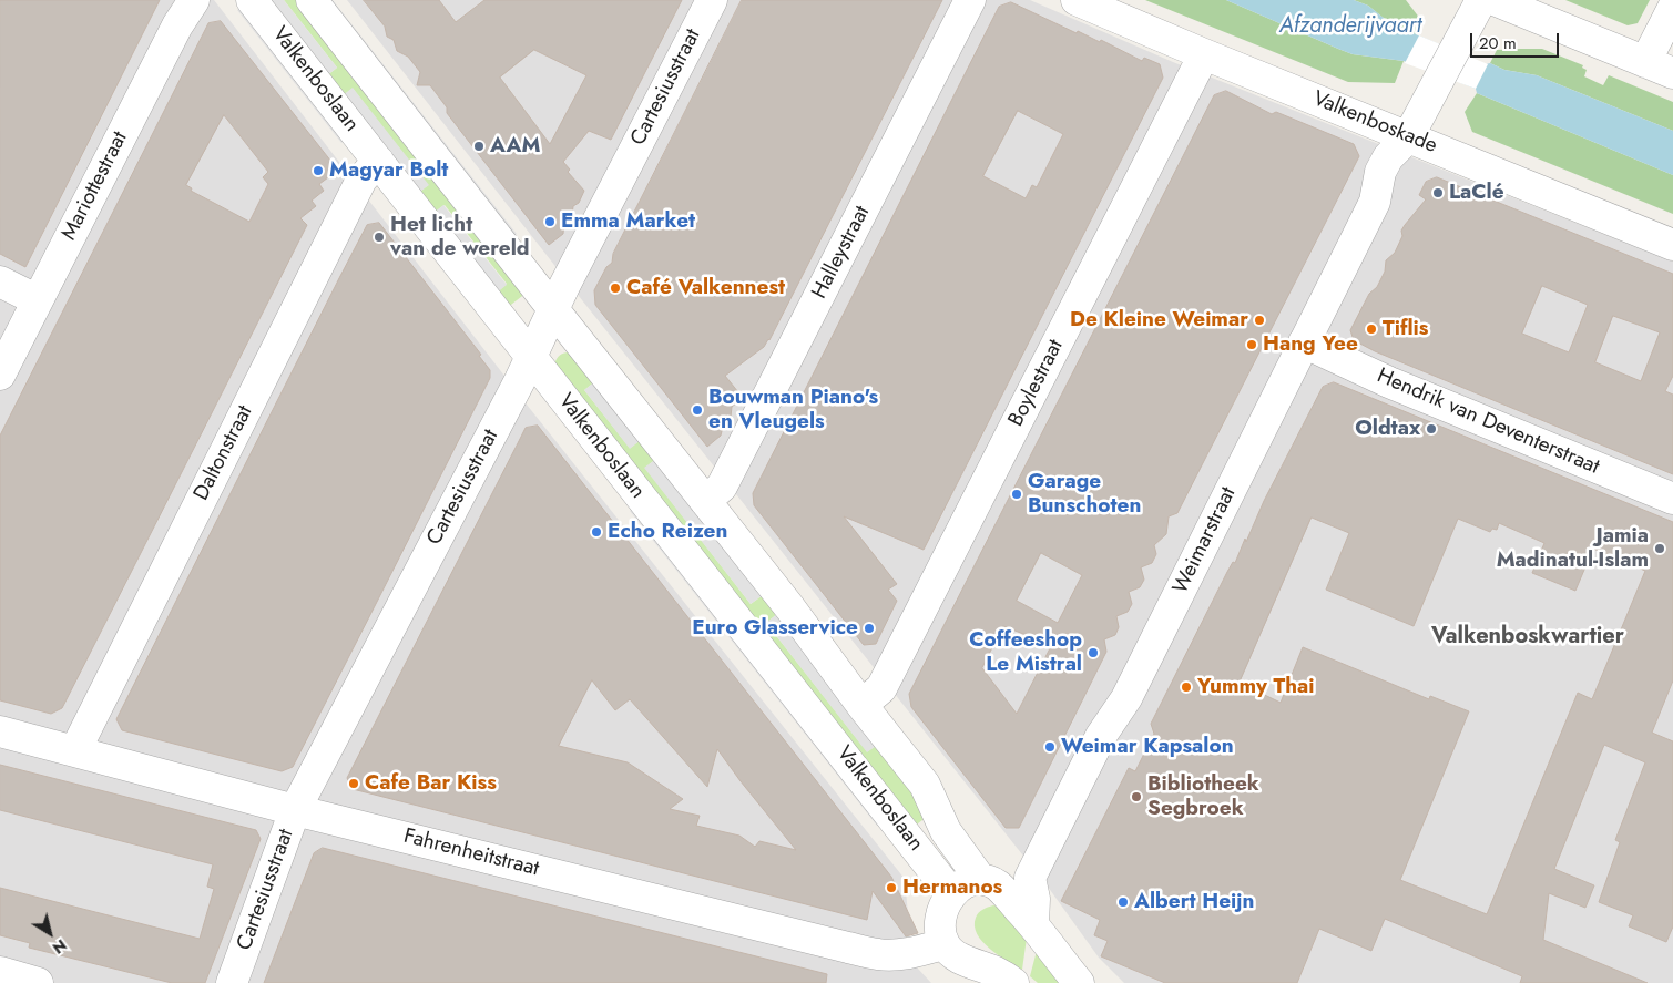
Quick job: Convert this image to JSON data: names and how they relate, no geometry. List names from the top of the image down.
{
  "streets": {
    "street": [
      "Valkenboslaan",
      "Cartesiusstraat",
      "Valkenboskade",
      "Mariottestraat",
      "Halleystraat",
      "Boylestraat",
      "Hendrik van Deventerstraat",
      "Daltonstraat",
      "Weimarstraat",
      "Fahrenheitstraat"
    ]
  },
  "crossings": [
    ["Valkenboslaan", "Cartesiusstraat"],
    ["Valkenboslaan", "Halleystraat"],
    ["Valkenboslaan", "Boylestraat"],
    ["Valkenboslaan", "Daltonstraat"],
    ["Cartesiusstraat", "Fahrenheitstraat"],
    ["Valkenboskade", "Boylestraat"],
    ["Valkenboskade", "Weimarstraat"],
    ["Hendrik van Deventerstraat", "Weimarstraat"],
    ["Daltonstraat", "Fahrenheitstraat"]
  ],
  "districts": ["Valkenboskwartier"],
  "water": ["Afzanderijvaart"],
  "places": [
    "AAM",
    "Magyar Bolt",
    "LaClé",
    "Emma Market",
    "Het licht van de wereld",
    "Café Valkennest",
    "De Kleine Weimar",
    "Tiflis",
    "Hang Yee",
    "Bouwman Piano's en Vleugels",
    "Oldtax",
    "Garage Bunschoten",
    "Echo Reizen",
    "Jamia Madinatul-Islam",
    "Euro Glasservice",
    "Coffeeshop Le Mistral",
    "Yummy Thai",
    "Weimar Kapsalon",
    "Cafe Bar Kiss",
    "Bibliotheek Segbroek",
    "Hermanos",
    "Albert Heijn"
  ],
  "scale_bar": "20 m",
  "north": "bottom right"
}
